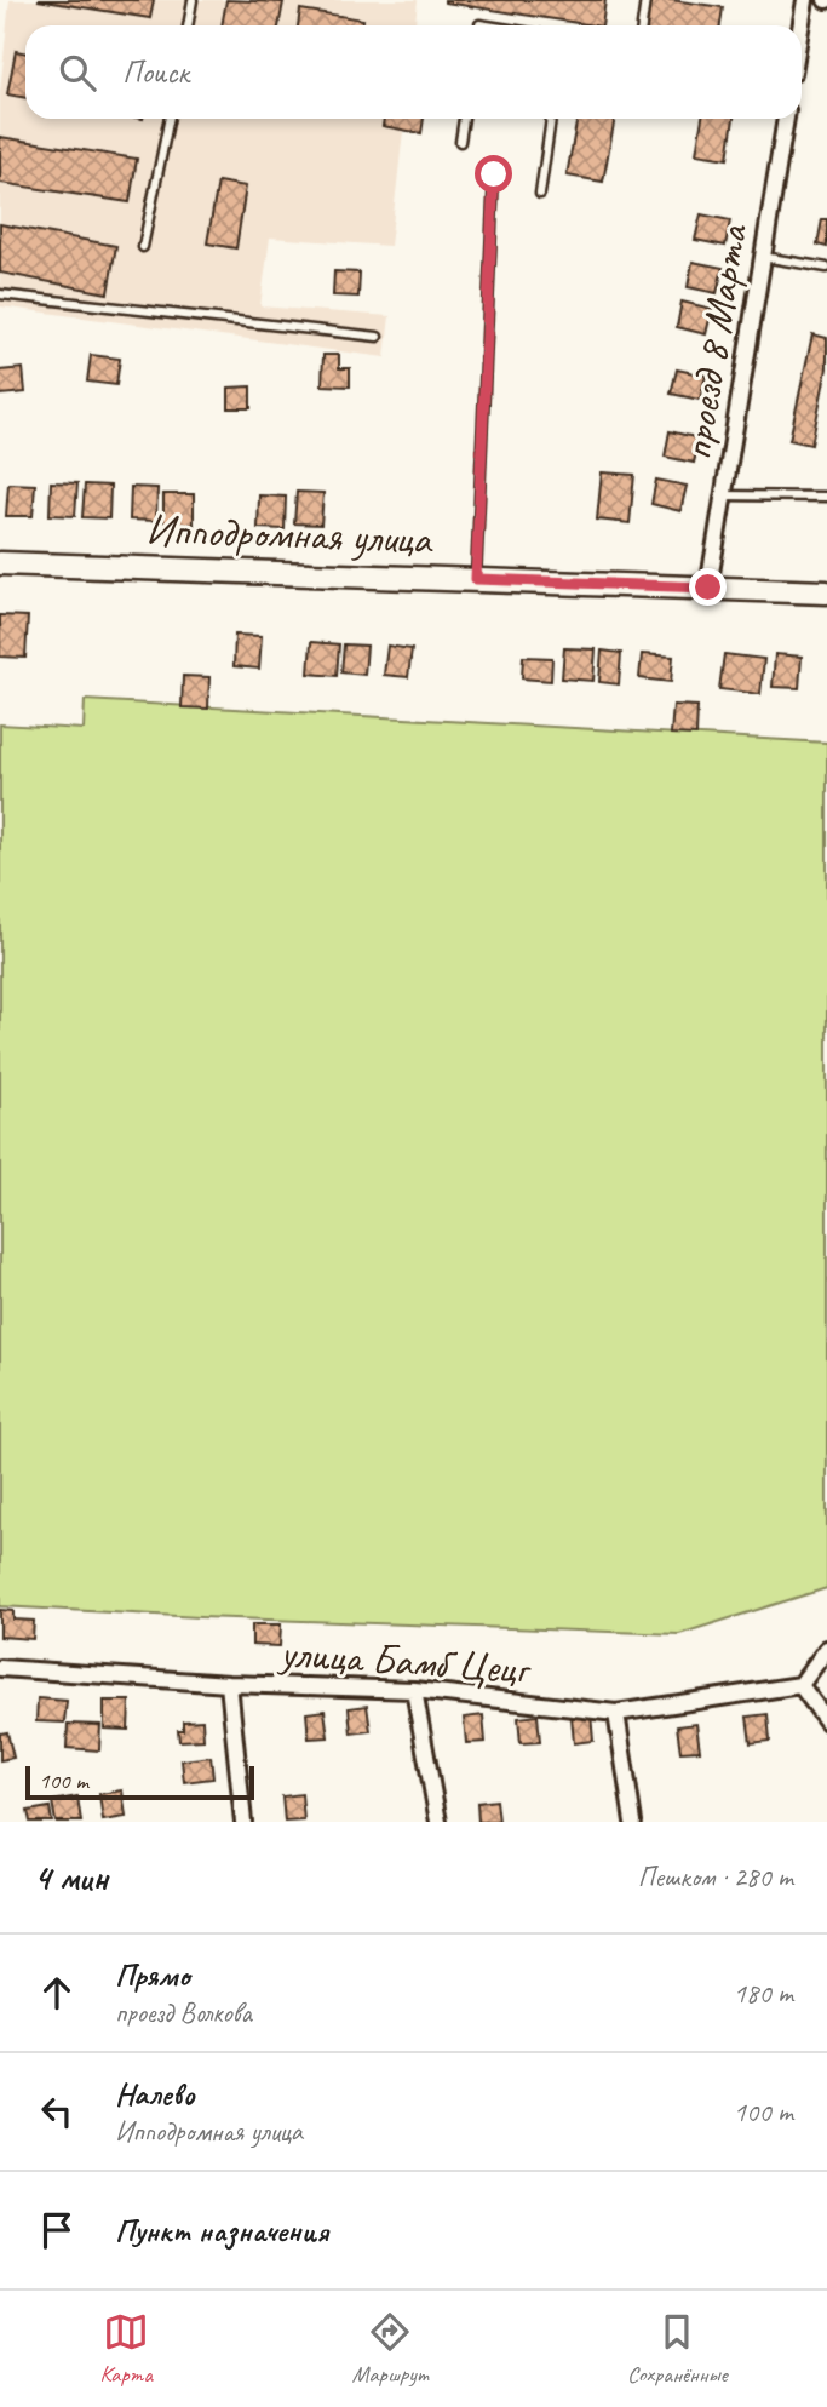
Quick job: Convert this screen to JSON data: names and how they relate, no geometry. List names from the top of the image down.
{
  "streets": {
    "main road": ["Ипподромная улица"],
    "street": ["проезд 8 Марта", "улица Бамб Цецг"]
  },
  "crossings": [
    ["проезд 8 Марта", "Ипподромная улица"]
  ],
  "scale_bar": "100 m",
  "page": {
    "search": "Поиск",
    "scale": "100 m",
    "heading": ["4 мин", "Пешком · 280 m"],
    "list": [
      ["Прямо", "проезд Волкова", "180 m"],
      ["Налево", "Ипподромная улица", "100 m"],
      "Пункт назначения"
    ],
    "nav": ["Карта", "Маршрут", "Сохранённые"]
  }
}
